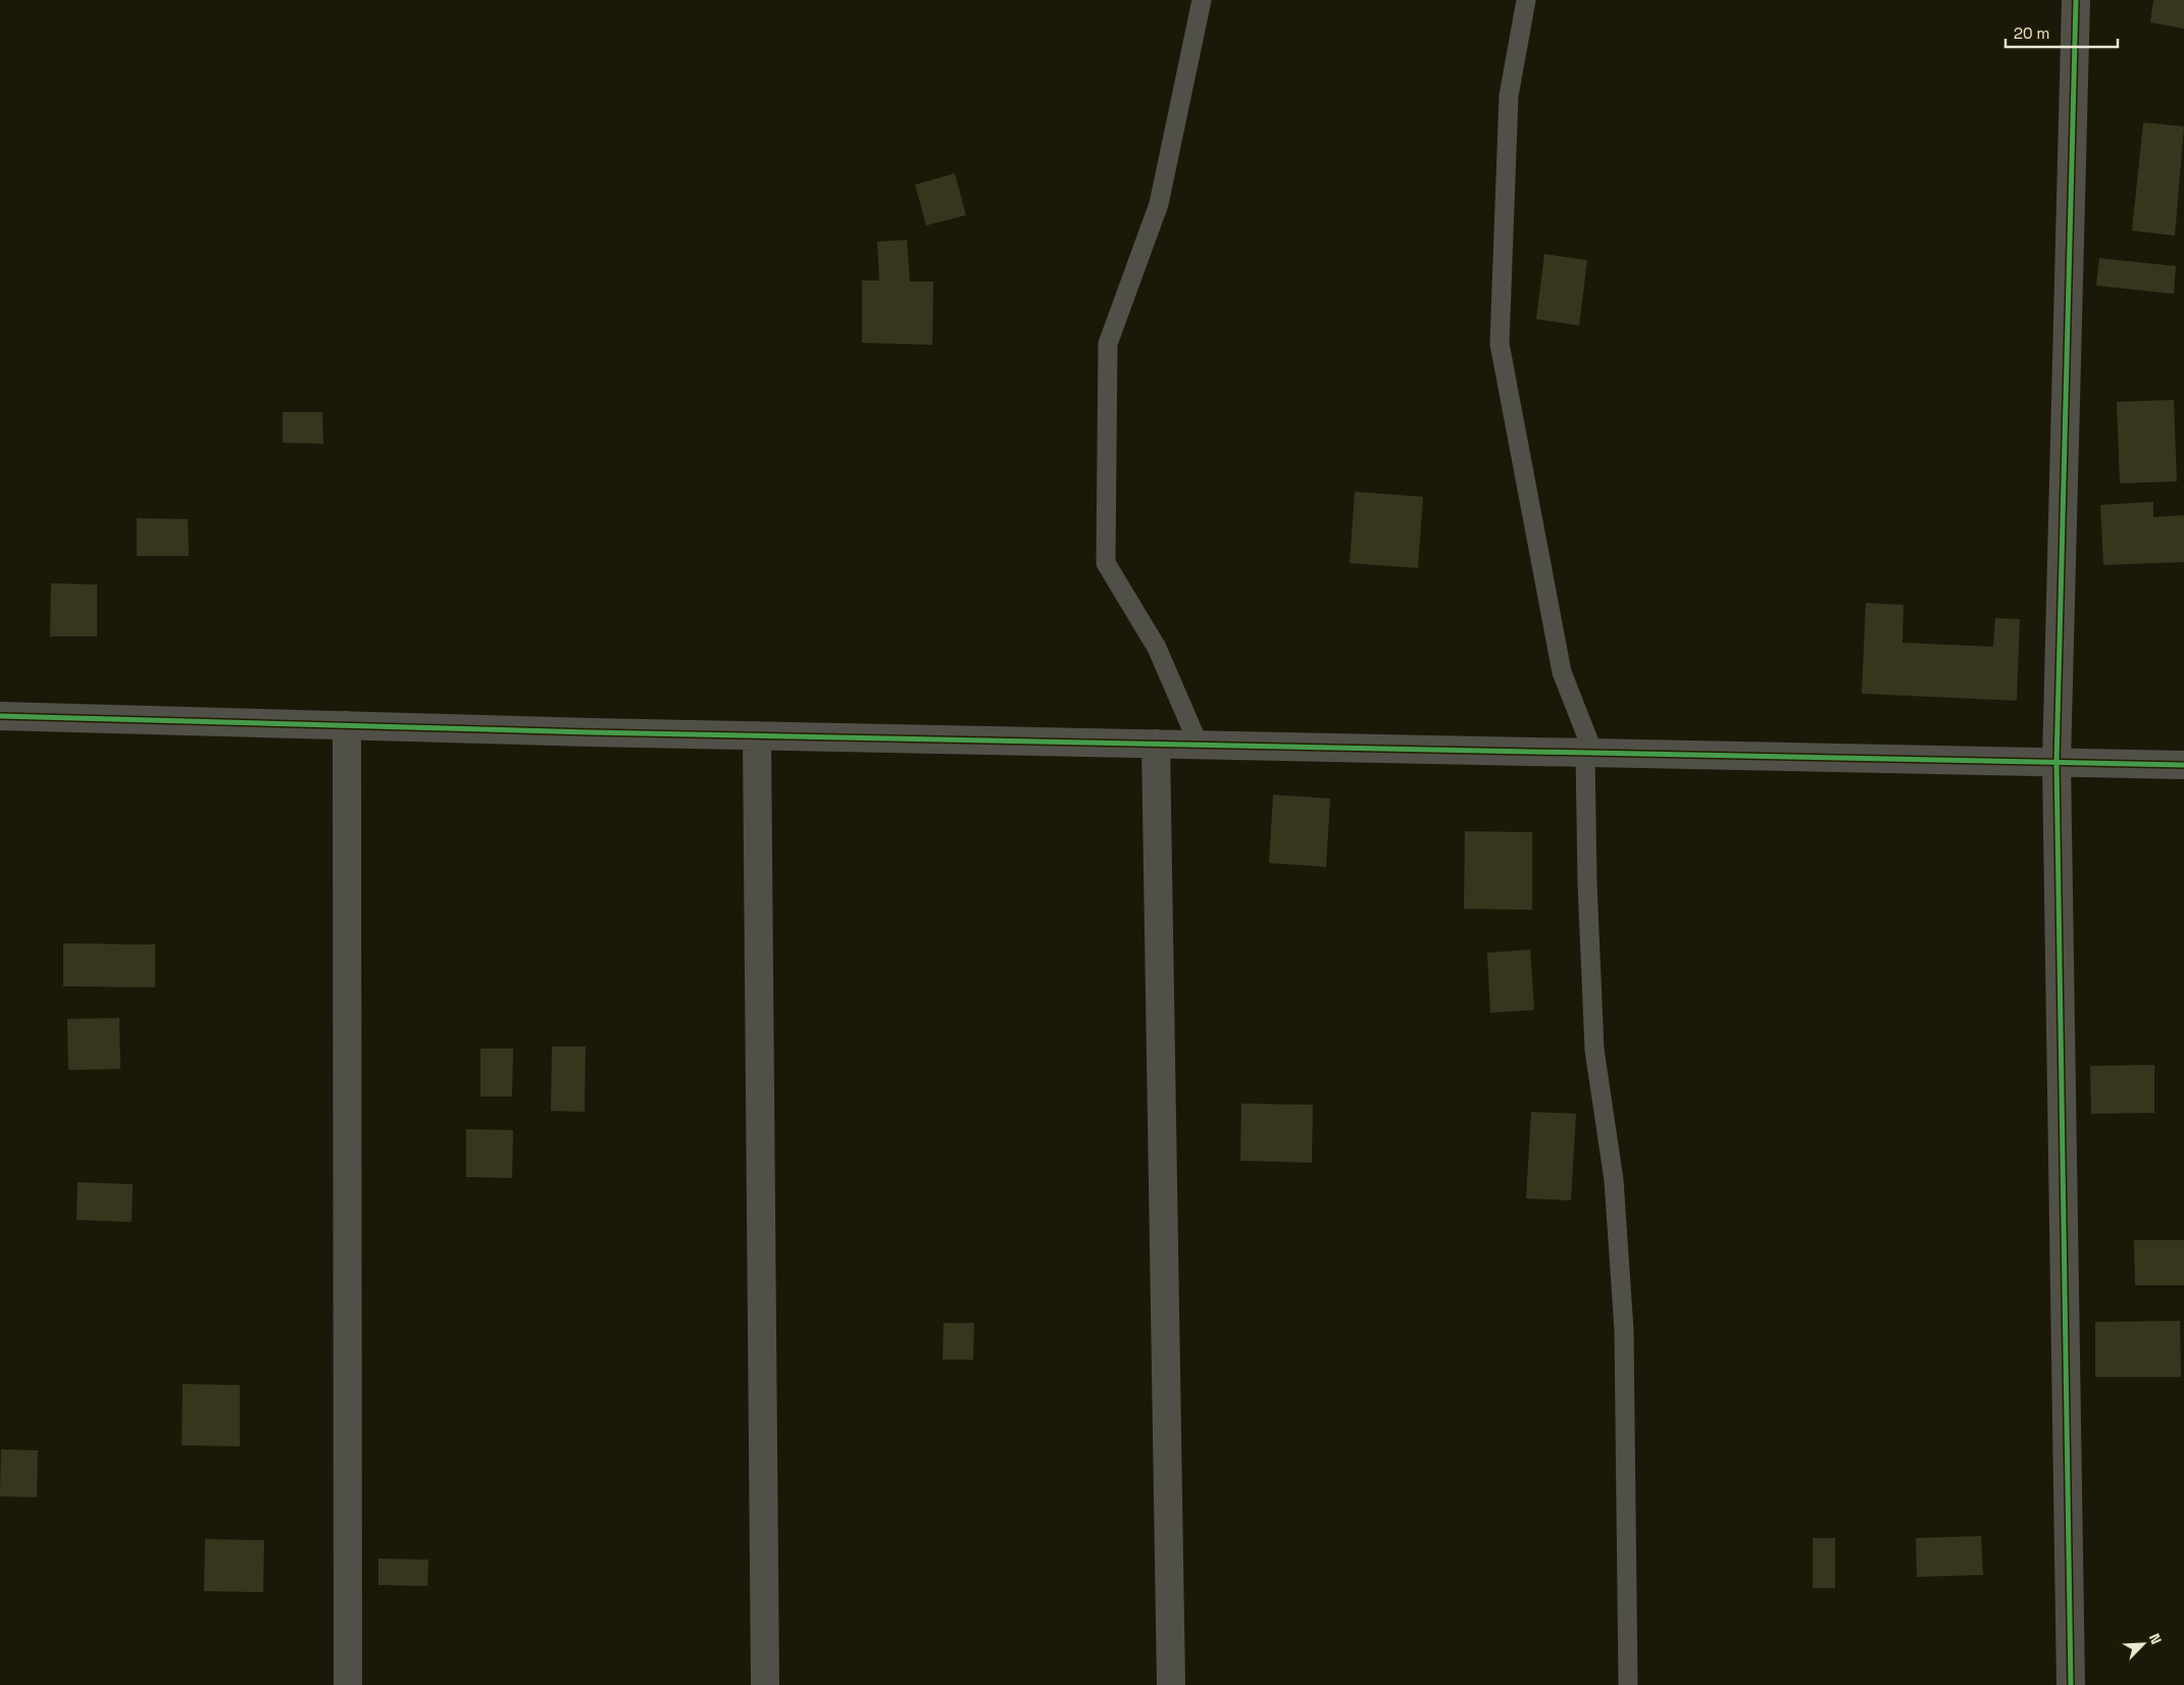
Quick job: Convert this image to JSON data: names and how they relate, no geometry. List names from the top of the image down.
{
  "scale_bar": "20 m",
  "north": "top right"
}
